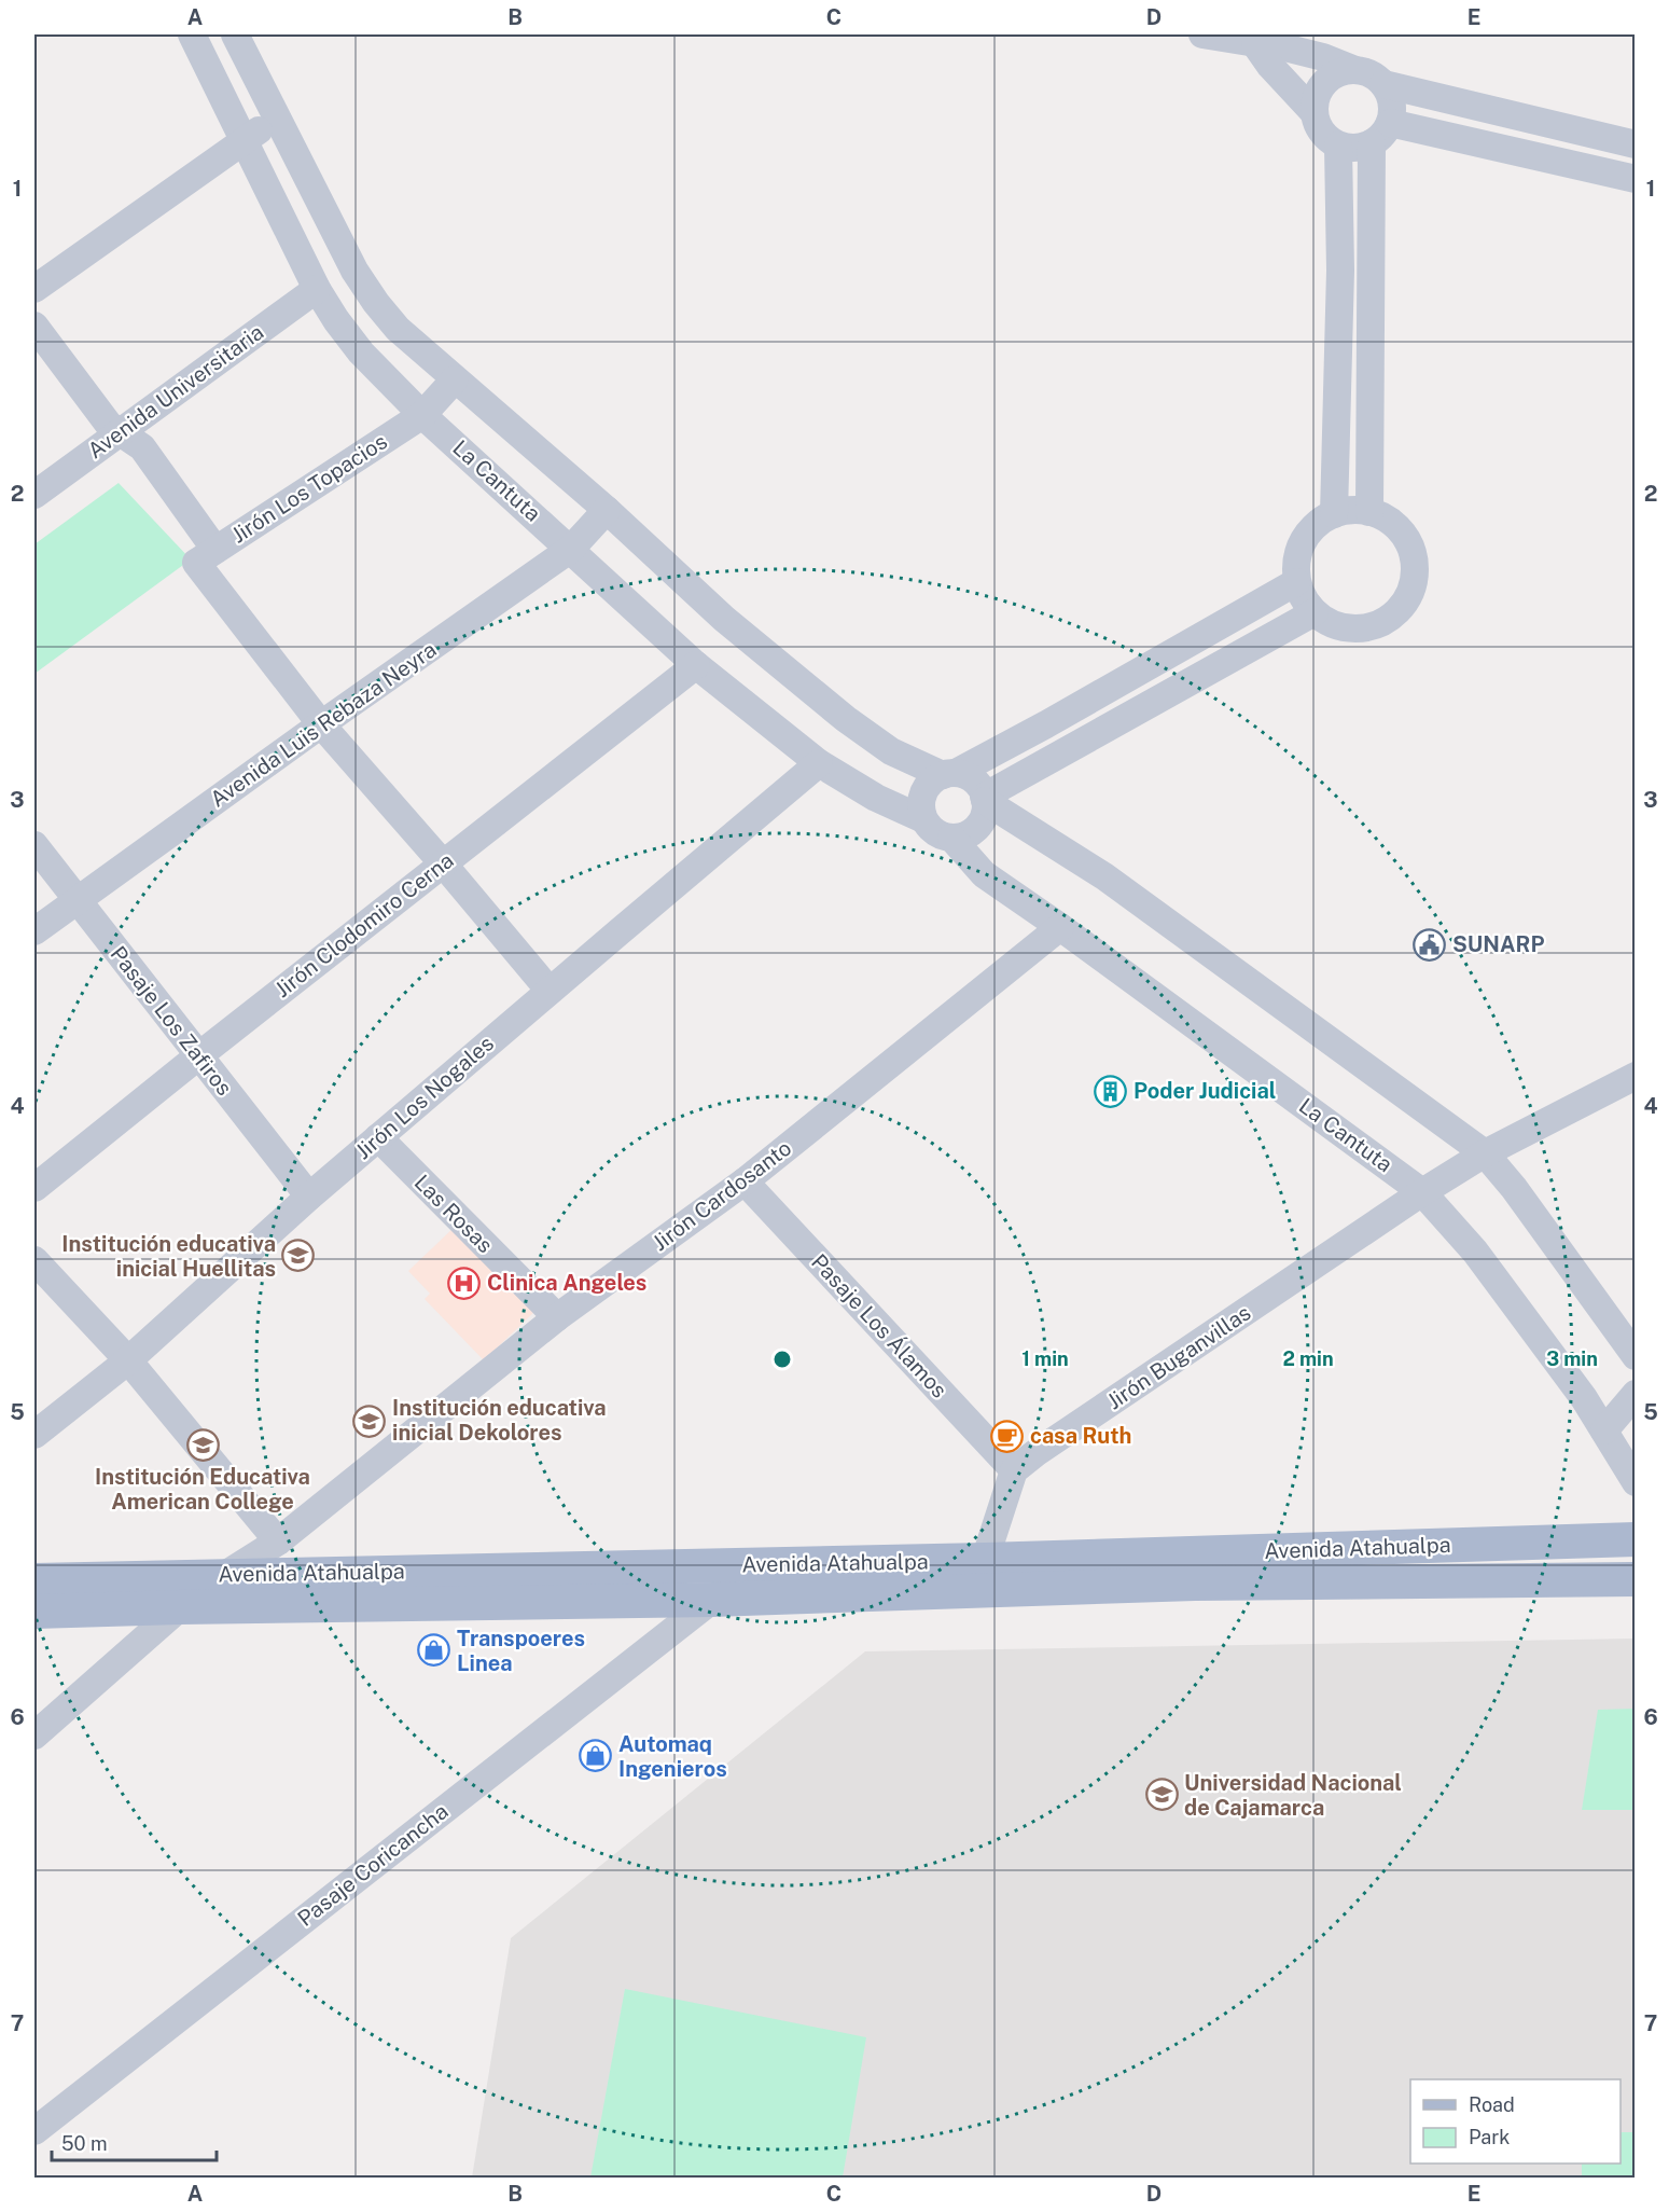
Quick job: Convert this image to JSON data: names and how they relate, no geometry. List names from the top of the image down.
{
  "streets": {
    "main road": ["Avenida Atahualpa"],
    "street": [
      "Avenida Universitaria",
      "La Cantuta",
      "Jirón Los Topacios",
      "Avenida Luis Rebaza Neyra",
      "Jirón Clodomiro Cerna",
      "Pasaje Los Zafiros",
      "Jirón Los Nogales",
      "Jirón Cardosanto",
      "Las Rosas",
      "Pasaje Los Álamos",
      "Jirón Buganvillas",
      "Pasaje Coricancha"
    ]
  },
  "crossings": [
    ["Avenida Universitaria", "La Cantuta"],
    ["La Cantuta", "Jirón Los Topacios"],
    ["La Cantuta", "Avenida Luis Rebaza Neyra"],
    ["La Cantuta", "Jirón Clodomiro Cerna"],
    ["La Cantuta", "Jirón Los Nogales"],
    ["La Cantuta", "Jirón Cardosanto"],
    ["La Cantuta", "Jirón Buganvillas"],
    ["Avenida Luis Rebaza Neyra", "Pasaje Los Zafiros"],
    ["Jirón Clodomiro Cerna", "Pasaje Los Zafiros"],
    ["Pasaje Los Zafiros", "Jirón Los Nogales"],
    ["Jirón Los Nogales", "Las Rosas"],
    ["Jirón Cardosanto", "Las Rosas"],
    ["Jirón Cardosanto", "Pasaje Los Álamos"],
    ["Jirón Cardosanto", "Avenida Atahualpa"],
    ["Pasaje Los Álamos", "Jirón Buganvillas"],
    ["Avenida Atahualpa", "Pasaje Coricancha"]
  ],
  "places": {
    "public building": ["SUNARP"],
    "building": ["Poder Judicial"],
    "school or university": [
      "Institución educativa inicial Huellitas",
      "Institución educativa inicial Dekolores",
      "Institución Educativa American College",
      "Universidad Nacional de Cajamarca"
    ],
    "hospital": ["Clinica Angeles"],
    "cafe": ["casa Ruth"],
    "shop": ["Transpoeres Linea", "Automaq Ingenieros"]
  },
  "legend": ["Road", "Park"],
  "scale_bar": "50 m",
  "grid": {
    "columns": [
      "A",
      "B",
      "C",
      "D",
      "E"
    ],
    "rows": [
      "1",
      "2",
      "3",
      "4",
      "5",
      "6",
      "7"
    ]
  },
  "rings": ["1 min", "2 min", "3 min"]
}
